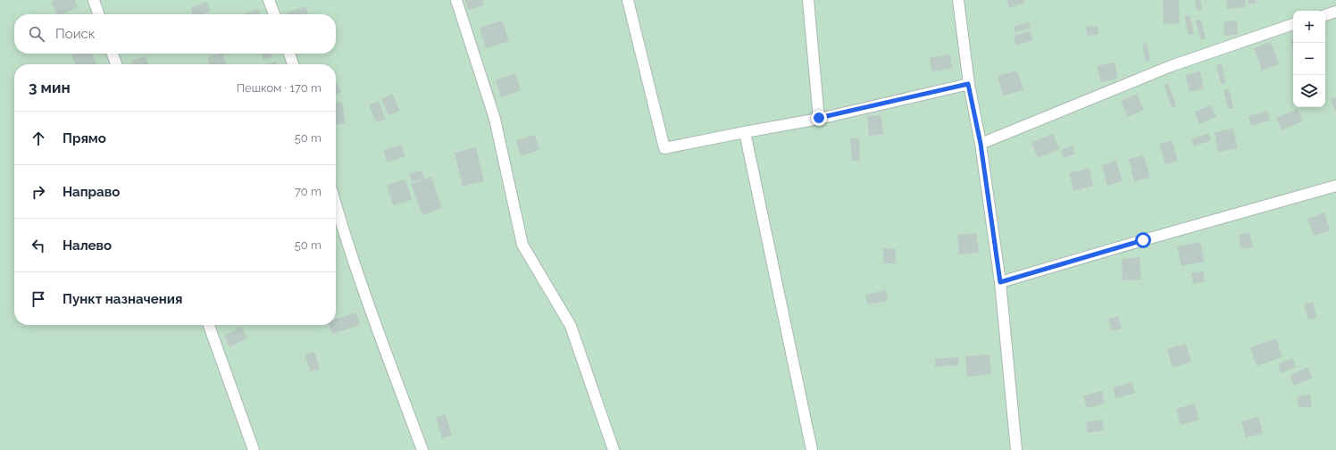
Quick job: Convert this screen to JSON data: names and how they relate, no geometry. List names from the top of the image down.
{
  "page": {
    "map_buttons": ["+", "−"],
    "search": "Поиск",
    "heading": ["3 мин", "Пешком · 170 m"],
    "list": [
      ["Прямо", "50 m"],
      ["Направо", "70 m"],
      ["Налево", "50 m"],
      "Пункт назначения"
    ]
  }
}
